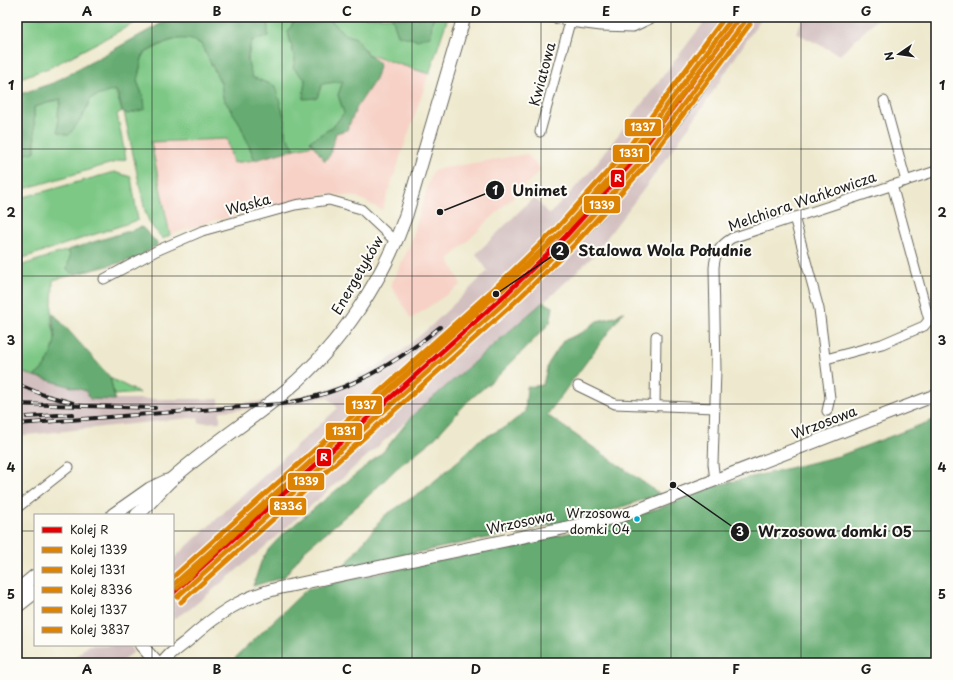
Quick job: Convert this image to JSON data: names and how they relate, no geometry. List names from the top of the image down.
{
  "streets": {
    "main road": ["Energetyków"],
    "street": [
      "Kwiatowa",
      "Melchiora Wańkowicza",
      "Wąska",
      "Wrzosowa"
    ]
  },
  "crossings": [
    ["Melchiora Wańkowicza", "Wrzosowa"],
    ["Wąska", "Energetyków"]
  ],
  "places": [
    "Unimet",
    "Stalowa Wola Południe",
    "Wrzosowa domki 05",
    "Wrzosowa domki 04"
  ],
  "lines": [
    "rail line R",
    "rail line 1331",
    "rail line 1337",
    "rail line 1339",
    "rail line 3837",
    "rail line 8336"
  ],
  "legend": [
    "Kolej R",
    "Kolej 1339",
    "Kolej 1331",
    "Kolej 8336",
    "Kolej 1337",
    "Kolej 3837"
  ],
  "north": "left",
  "grid": {
    "columns": [
      "A",
      "B",
      "C",
      "D",
      "E",
      "F",
      "G"
    ],
    "rows": [
      "1",
      "2",
      "3",
      "4",
      "5"
    ]
  }
}
